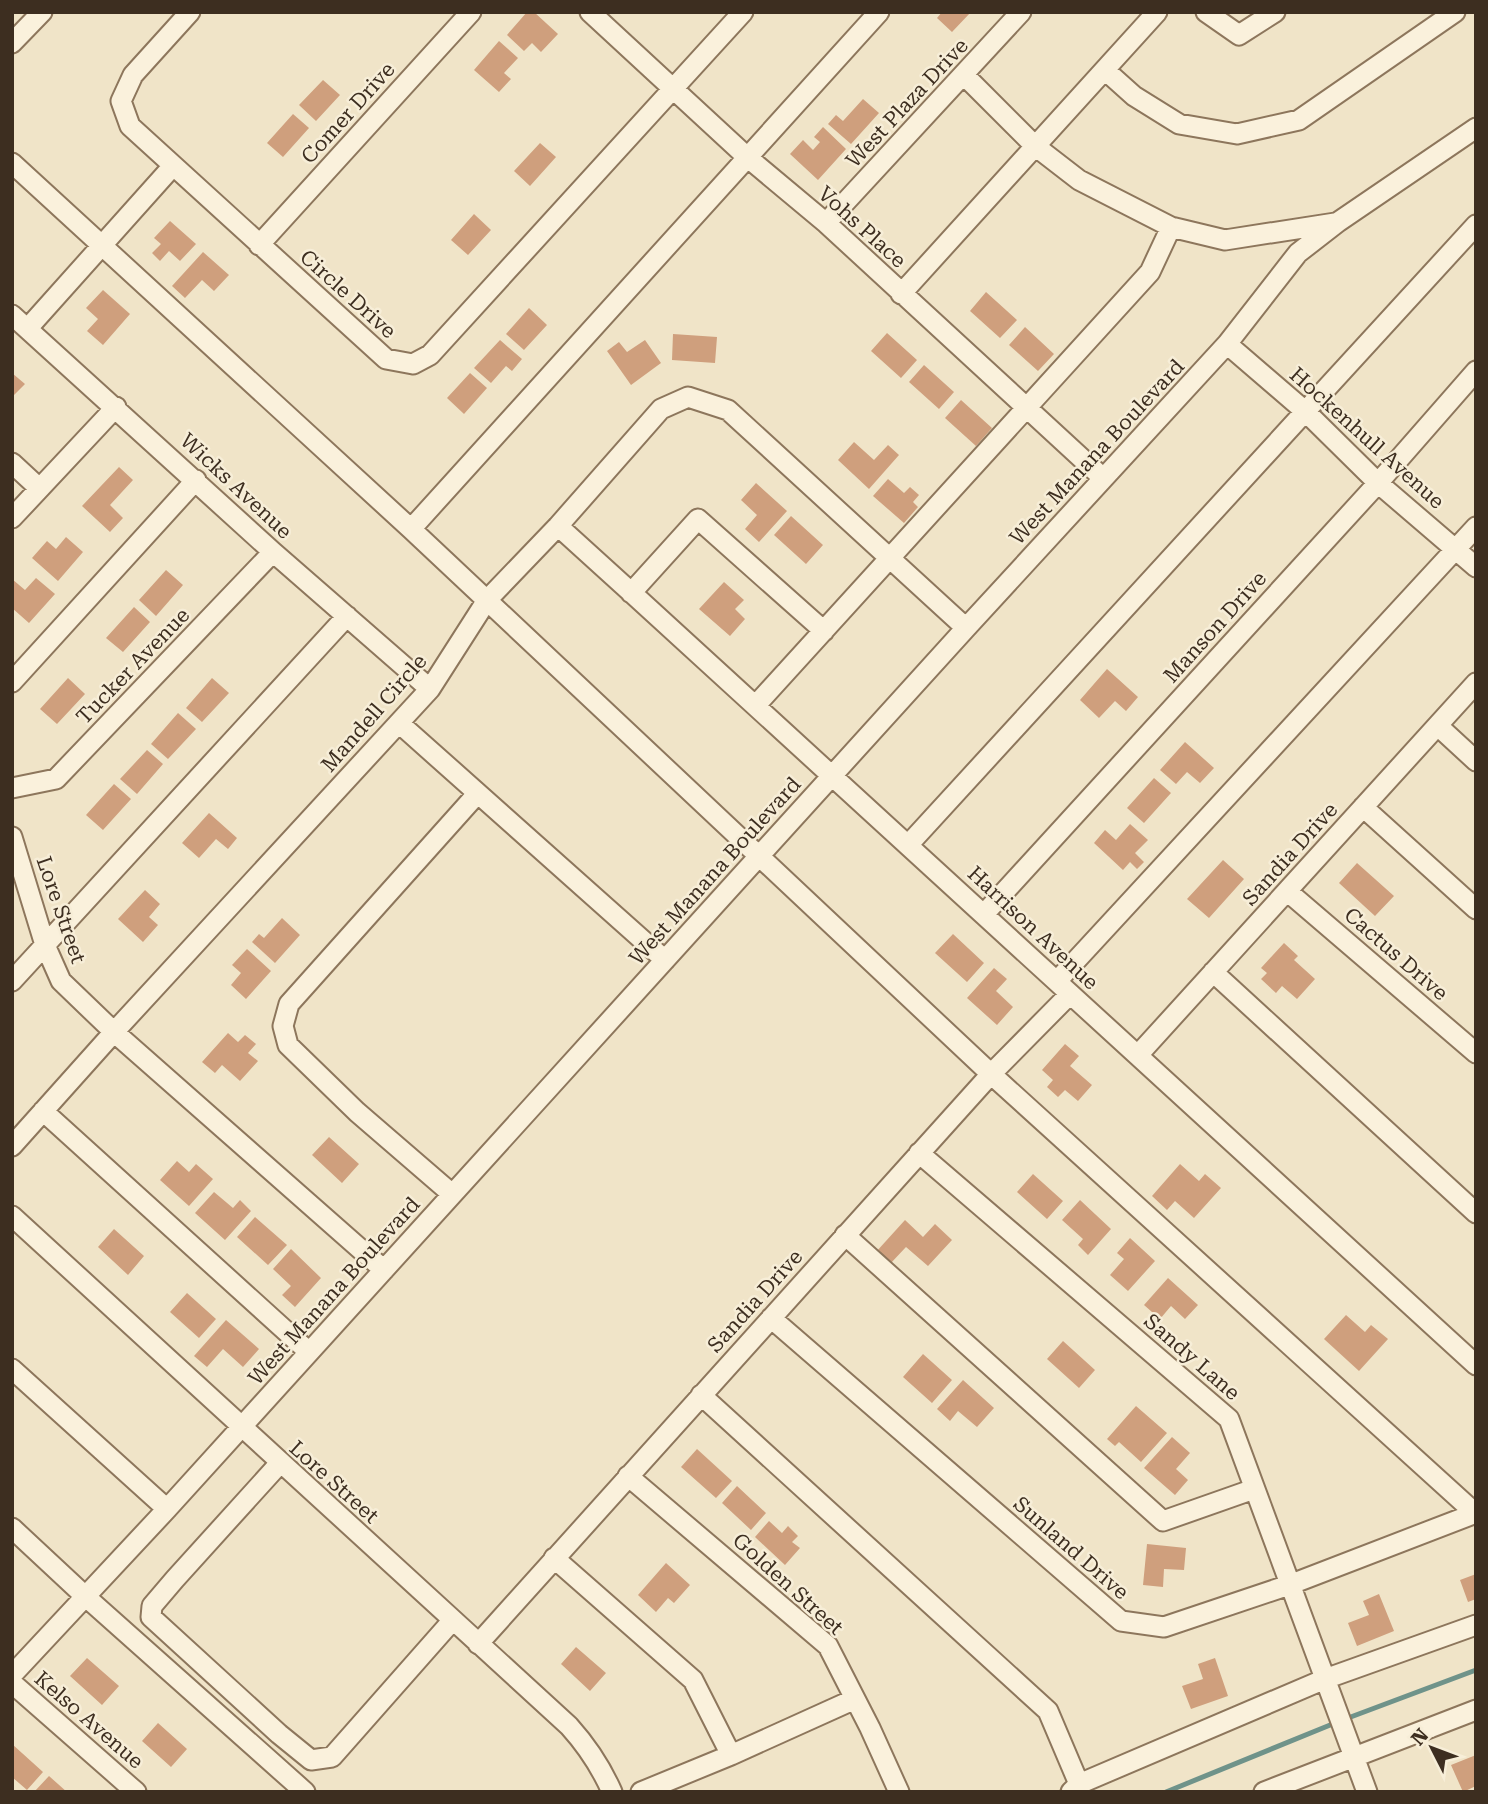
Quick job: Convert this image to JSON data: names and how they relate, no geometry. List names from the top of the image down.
{
  "streets": {
    "street": [
      "West Plaza Drive",
      "Comer Drive",
      "Vohs Place",
      "Circle Drive",
      "Hockenhull Avenue",
      "West Manana Boulevard",
      "Wicks Avenue",
      "Manson Drive",
      "Tucker Avenue",
      "Mandell Circle",
      "Sandia Drive",
      "Lore Street",
      "Harrison Avenue",
      "Cactus Drive",
      "Sandy Lane",
      "Sunland Drive",
      "Golden Street",
      "Kelso Avenue"
    ]
  },
  "crossings": [
    ["West Plaza Drive", "Vohs Place"],
    ["Comer Drive", "Circle Drive"],
    ["Vohs Place", "Circle Drive"],
    ["Vohs Place", "West Manana Boulevard"],
    ["Hockenhull Avenue", "West Manana Boulevard"],
    ["Hockenhull Avenue", "Manson Drive"],
    ["Hockenhull Avenue", "Sandia Drive"],
    ["West Manana Boulevard", "Mandell Circle"],
    ["West Manana Boulevard", "Lore Street"],
    ["West Manana Boulevard", "Harrison Avenue"],
    ["West Manana Boulevard", "Kelso Avenue"],
    ["Wicks Avenue", "Tucker Avenue"],
    ["Wicks Avenue", "Mandell Circle"],
    ["Manson Drive", "Harrison Avenue"],
    ["Mandell Circle", "Lore Street"],
    ["Mandell Circle", "Harrison Avenue"],
    ["Sandia Drive", "Lore Street"],
    ["Sandia Drive", "Harrison Avenue"],
    ["Sandia Drive", "Cactus Drive"],
    ["Sandia Drive", "Sandy Lane"],
    ["Sandia Drive", "Sunland Drive"],
    ["Sandia Drive", "Golden Street"],
    ["Sandy Lane", "Sunland Drive"]
  ],
  "north": "top left"
}
